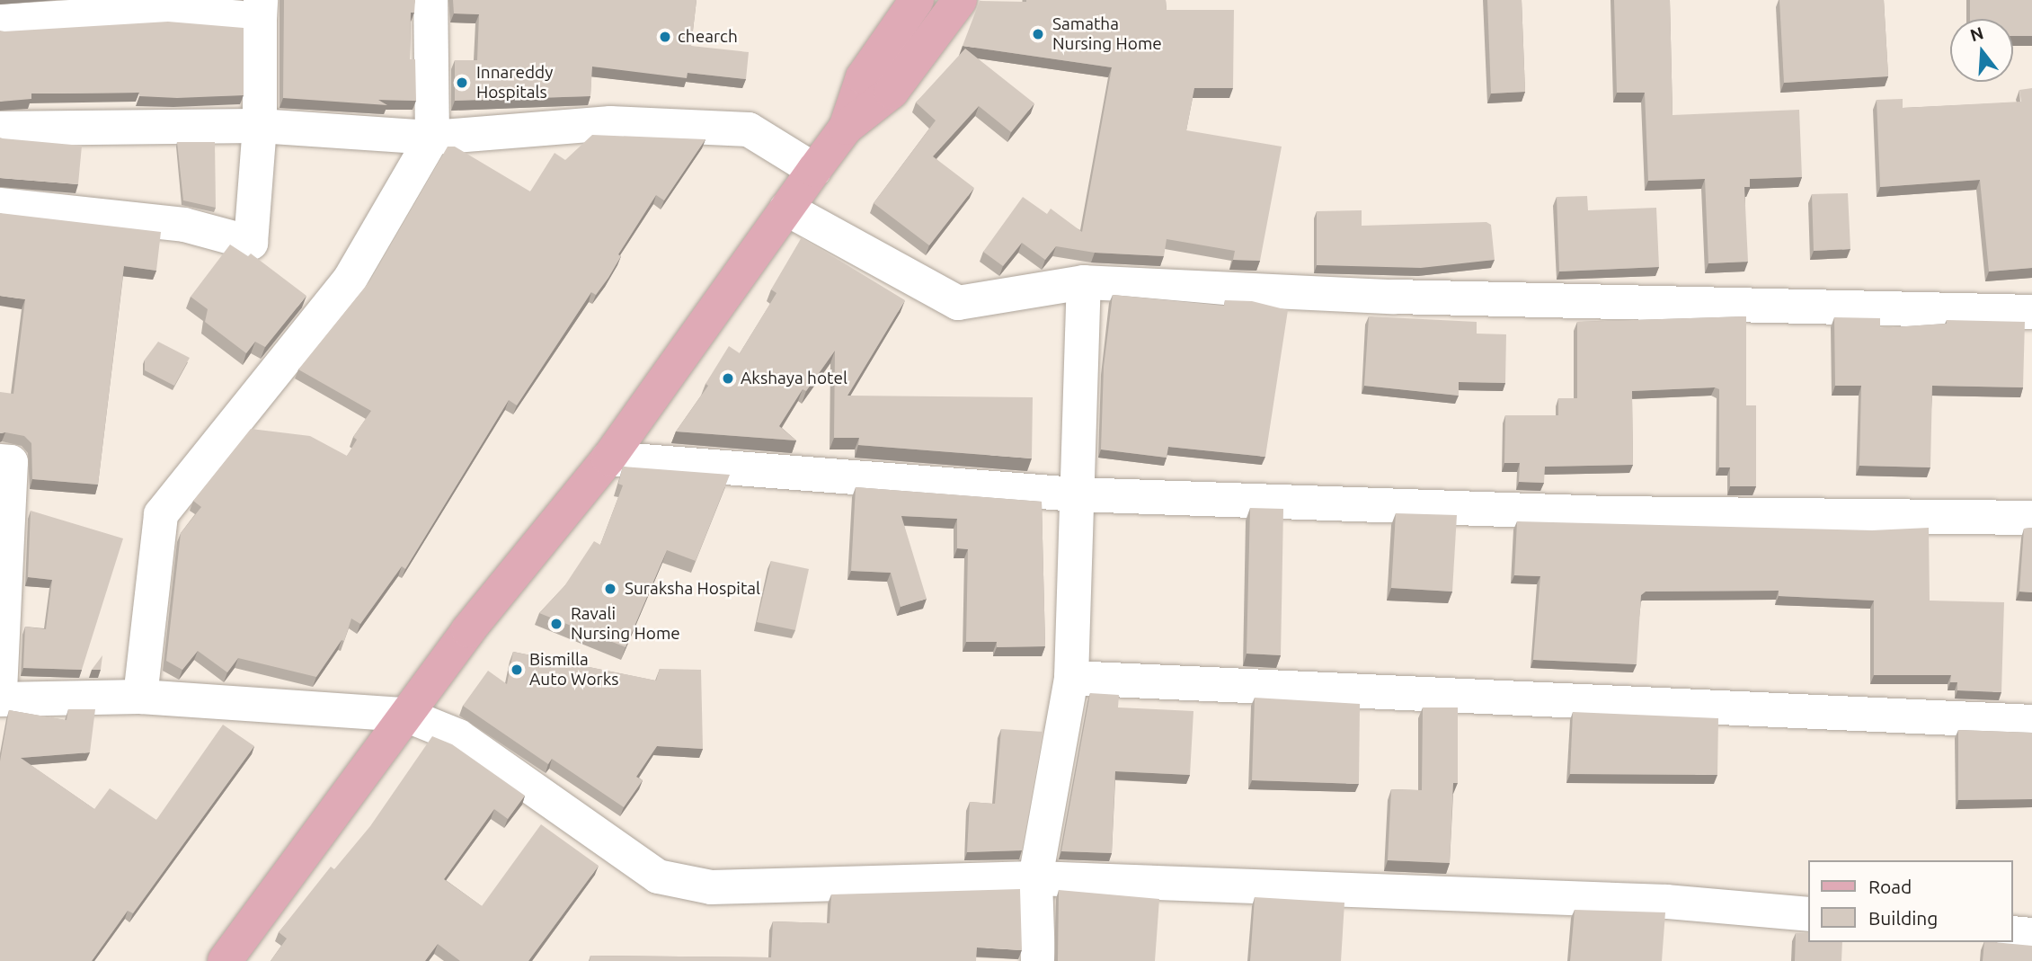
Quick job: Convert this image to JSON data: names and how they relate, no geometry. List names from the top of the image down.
{
  "places": [
    "Samatha Nursing Home",
    "chearch",
    "Innareddy Hospitals",
    "Akshaya hotel",
    "Suraksha Hospital",
    "Ravali Nursing Home",
    "Bismilla Auto Works"
  ],
  "legend": ["Road", "Building"],
  "north": "top"
}
